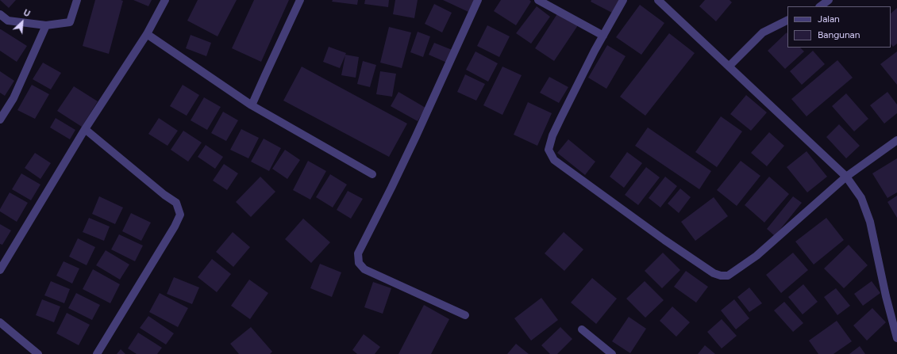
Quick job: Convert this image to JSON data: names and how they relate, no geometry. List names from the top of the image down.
{
  "legend": ["Jalan", "Bangunan"],
  "north": "top right"
}
